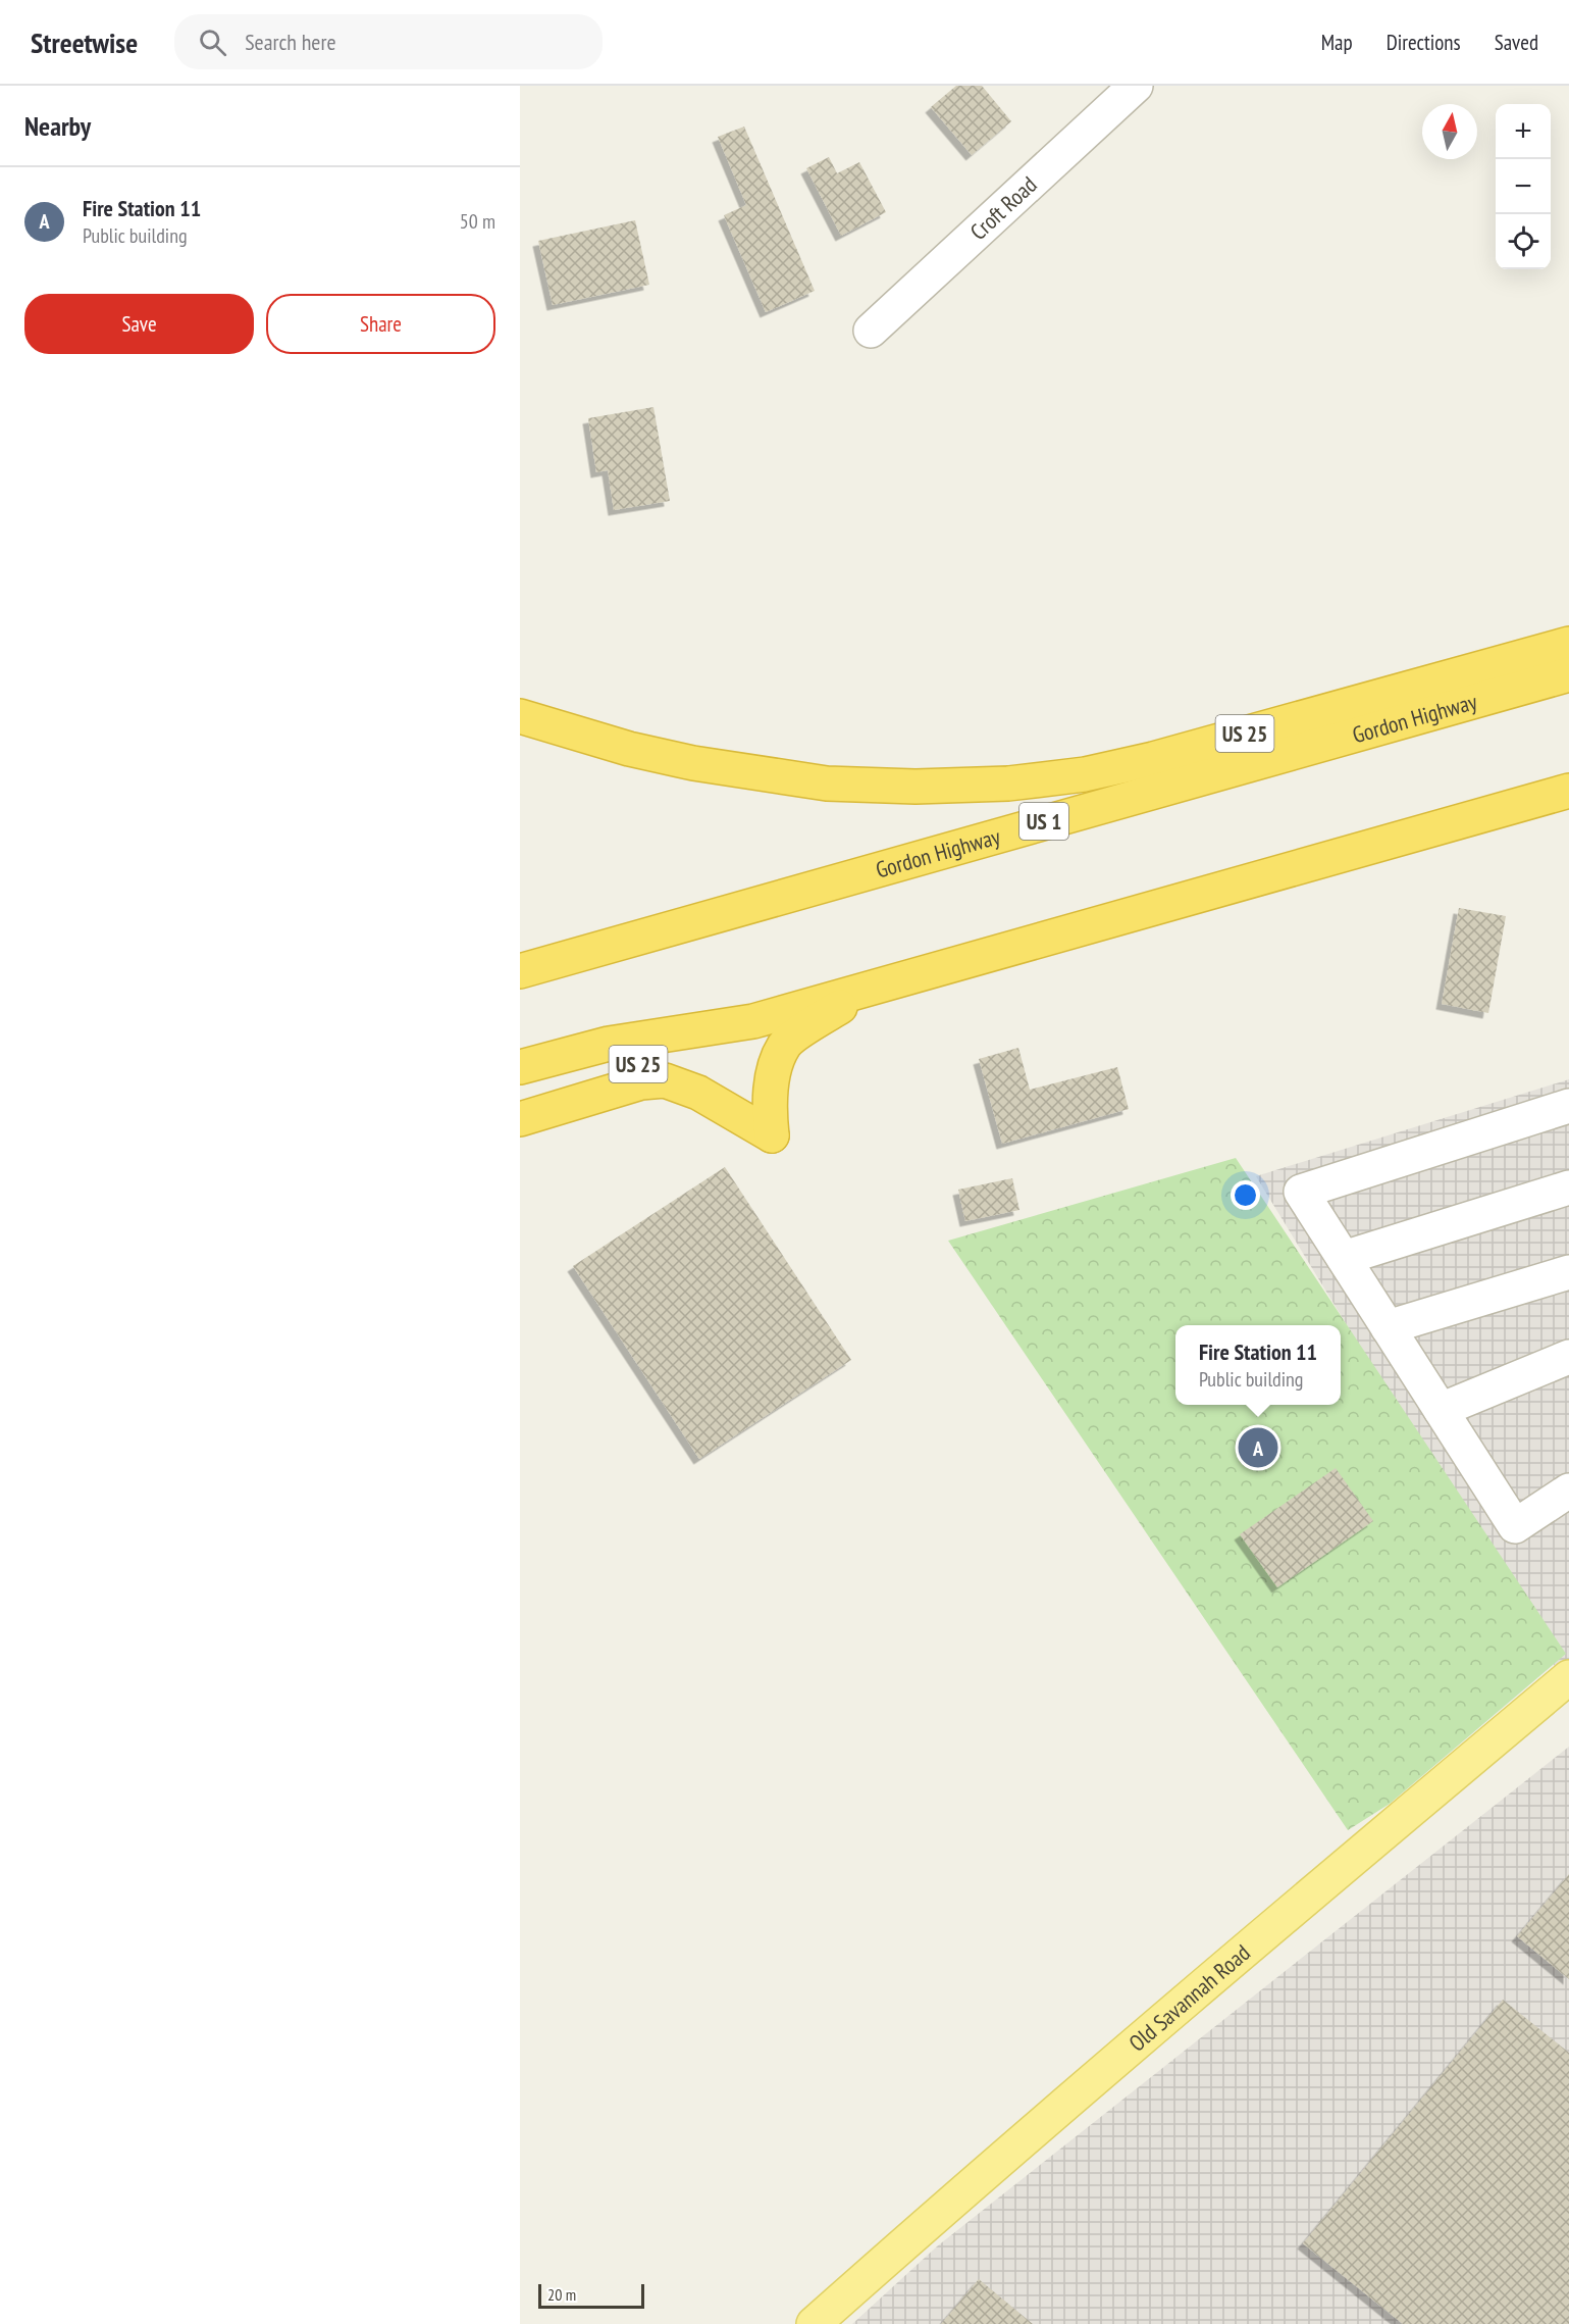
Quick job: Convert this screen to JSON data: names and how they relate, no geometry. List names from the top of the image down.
{
  "streets": {
    "highway": ["Gordon Highway", "US 25", "US 1"],
    "main road": ["Old Savannah Road"],
    "street": ["Croft Road"]
  },
  "scale_bar": "20 m",
  "north": "top",
  "page": {
    "header": "Streetwise",
    "search": "Search here",
    "nav": ["Map", "Directions", "Saved"],
    "heading": "Nearby",
    "map_buttons": ["+", "−"],
    "list": [
      {
        "mark": "A",
        "name": "Fire Station 11",
        "note": "Public building",
        "value": "50 m"
      }
    ],
    "buttons": ["Save", "Share"],
    "popup": ["Fire Station 11", "Public building"],
    "pins": "A",
    "scale": "20 m"
  }
}
